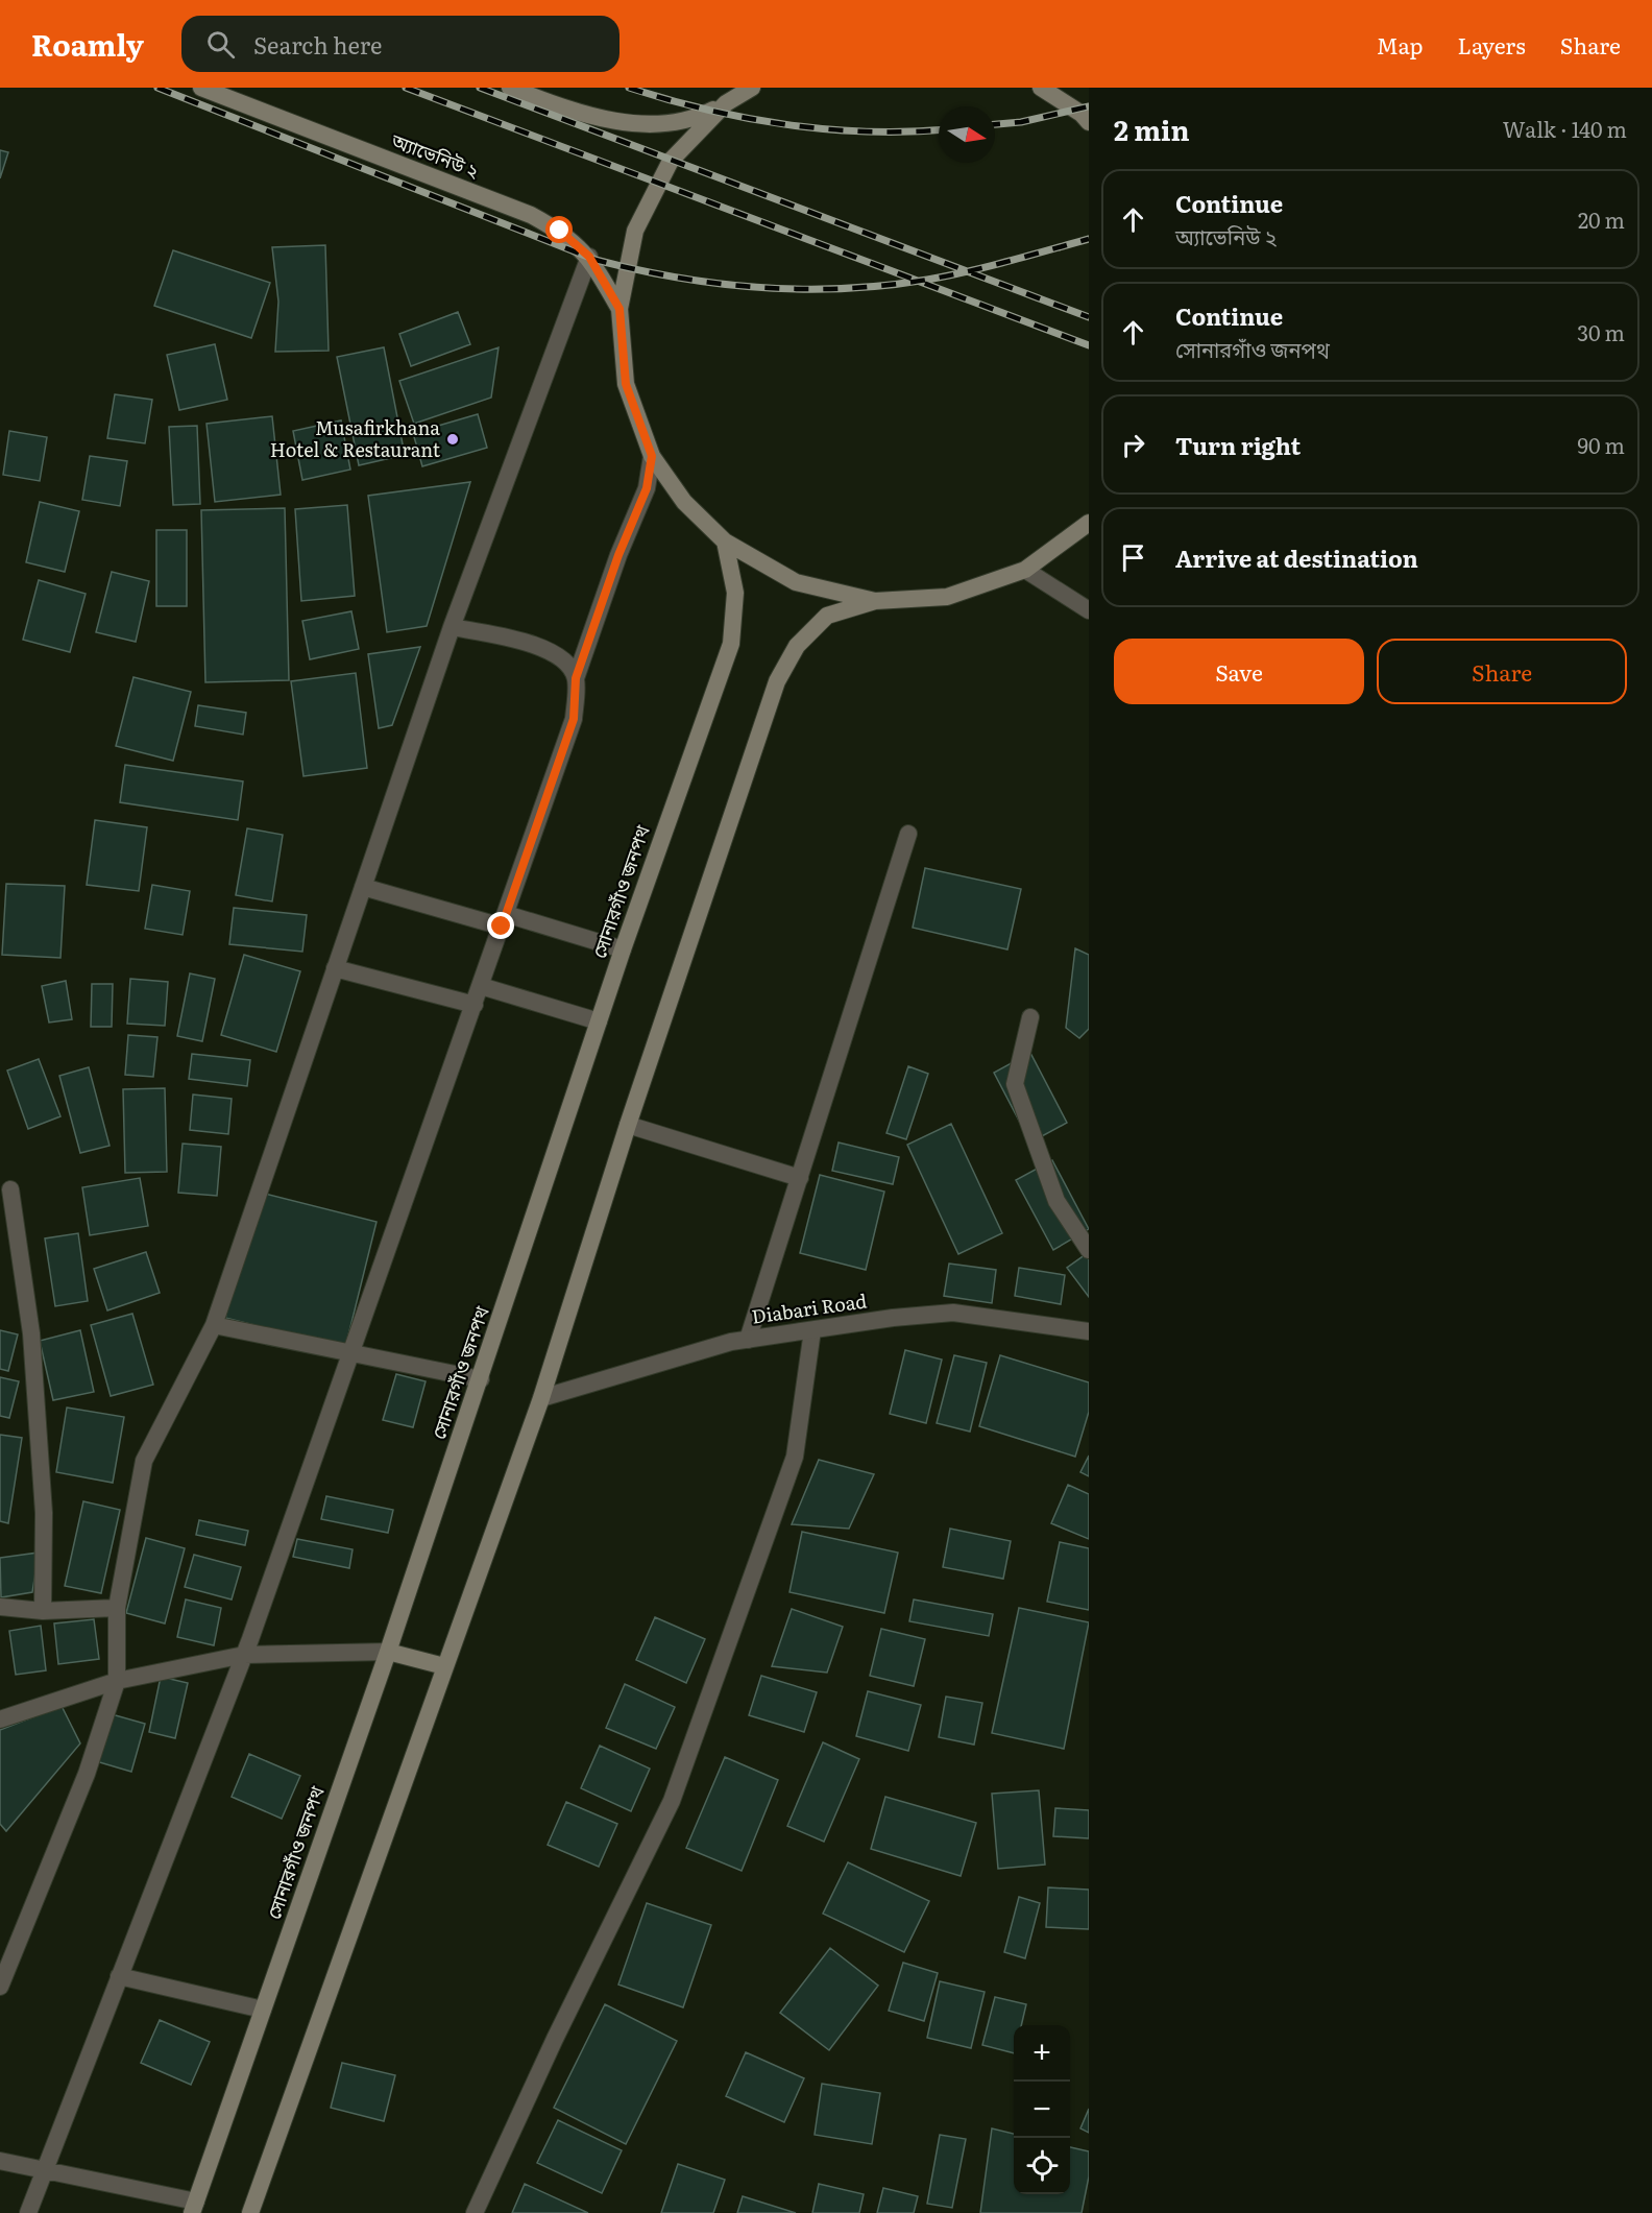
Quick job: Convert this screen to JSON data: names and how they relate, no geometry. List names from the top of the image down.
{
  "streets": {
    "main road": ["অ্যাভেনিউ ২", "সোনারগাঁও জনপথ"],
    "street": ["Diabari Road"]
  },
  "places": ["Musafirkhana Hotel & Restaurant"],
  "north": "right",
  "page": {
    "header": "Roamly",
    "search": "Search here",
    "nav": ["Map", "Layers", "Share"],
    "heading": ["2 min", "Walk · 140 m"],
    "list": [
      ["Continue", "অ্যাভেনিউ ২", "20 m"],
      ["Continue", "সোনারগাঁও জনপথ", "30 m"],
      ["Turn right", "90 m"],
      "Arrive at destination"
    ],
    "buttons": ["Save", "Share"],
    "map_buttons": ["+", "−"]
  }
}
